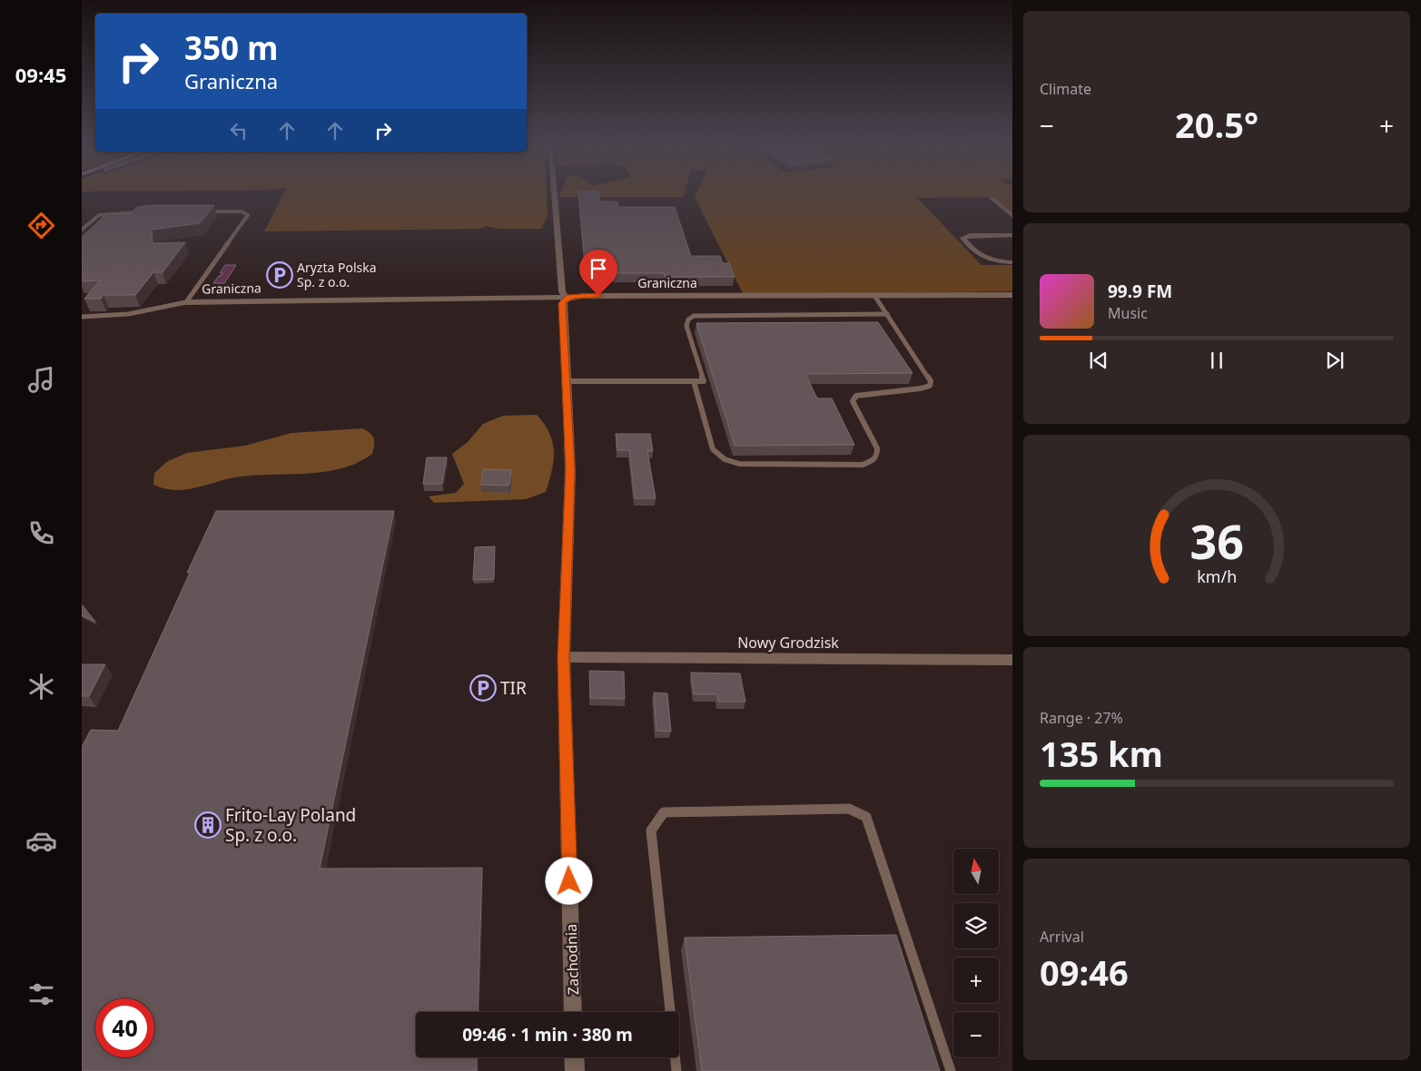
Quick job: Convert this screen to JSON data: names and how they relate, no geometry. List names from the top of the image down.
{
  "streets": {
    "street": ["Graniczna", "Nowy Grodzisk", "Zachodnia"]
  },
  "crossings": [
    ["Graniczna", "Zachodnia"],
    ["Nowy Grodzisk", "Zachodnia"]
  ],
  "places": {
    "parking": ["Aryzta Polska Sp. z o.o.", "TIR"],
    "building": ["Frito-Lay Poland Sp. z o.o."]
  },
  "north": "top",
  "page": {
    "tabs": "09:45",
    "tile": [
      "Climate",
      ["Range · 27%", "135 km"],
      ["Arrival", "09:46"]
    ],
    "turn": ["350 m", "Graniczna"],
    "heat": ["−", "20.5°", "+"],
    "song": ["99.9 FM", "Music"],
    "map_buttons": ["+", "−"],
    "limit": "40",
    "trip": "09:46 · 1 min · 380 m",
    "gauge": ["36", "km/h"]
  }
}
